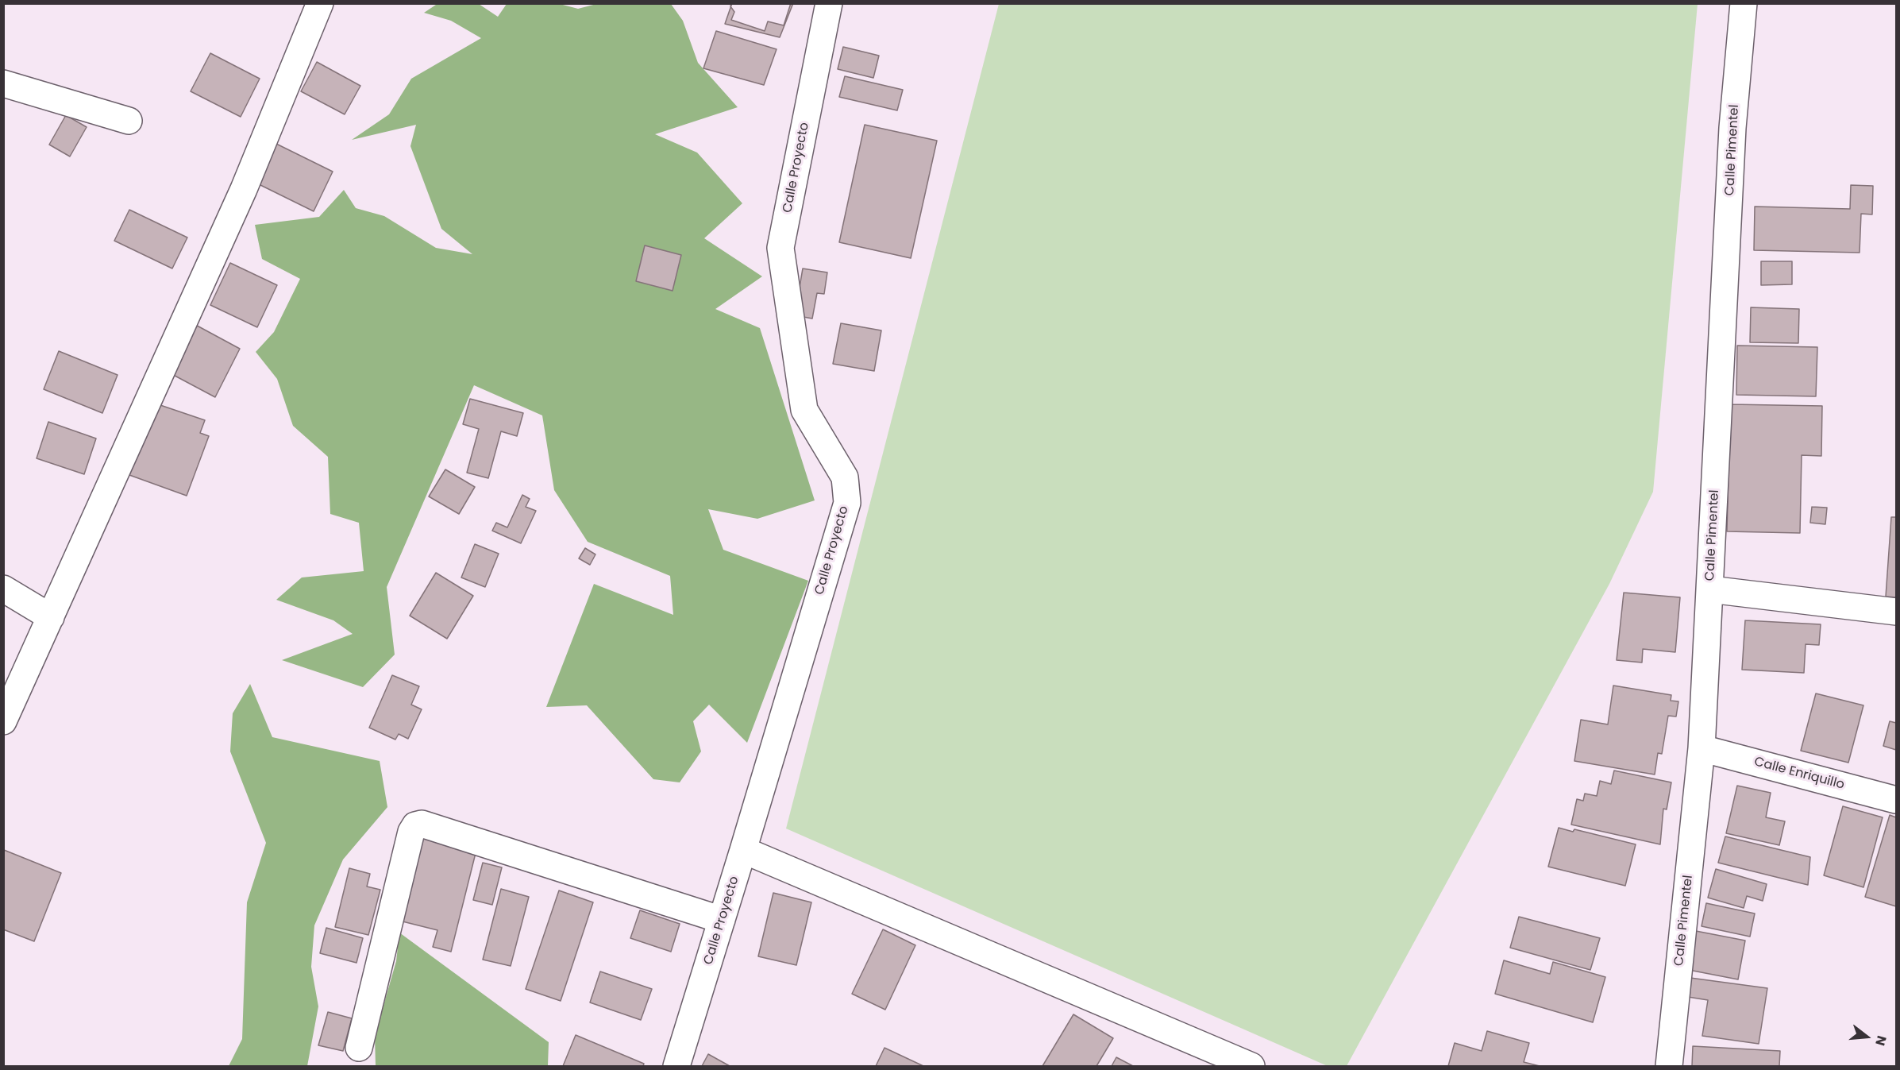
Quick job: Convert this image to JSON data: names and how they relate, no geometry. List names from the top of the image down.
{
  "streets": {
    "street": ["Calle Pimentel", "Calle Proyecto", "Calle Enriquillo"]
  },
  "crossings": [
    ["Calle Pimentel", "Calle Enriquillo"]
  ],
  "north": "right"
}
